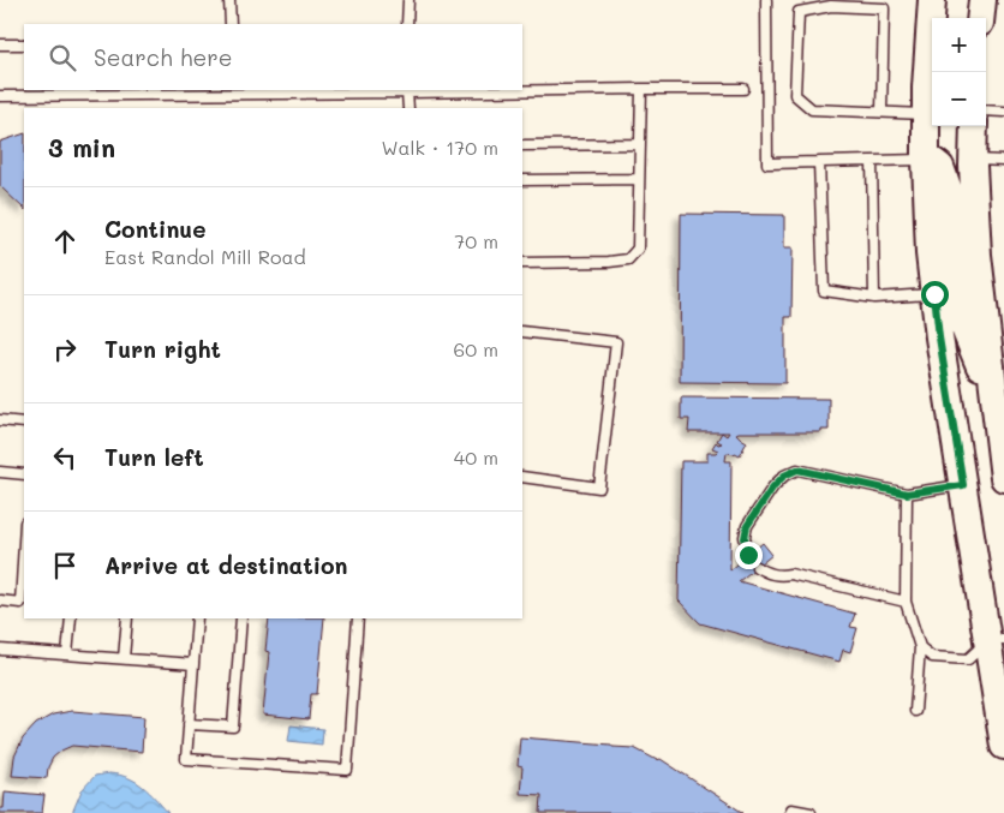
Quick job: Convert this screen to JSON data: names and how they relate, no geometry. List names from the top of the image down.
{
  "page": {
    "map_buttons": ["+", "−"],
    "search": "Search here",
    "heading": ["3 min", "Walk · 170 m"],
    "list": [
      ["Continue", "East Randol Mill Road", "70 m"],
      ["Turn right", "60 m"],
      ["Turn left", "40 m"],
      "Arrive at destination"
    ]
  }
}
